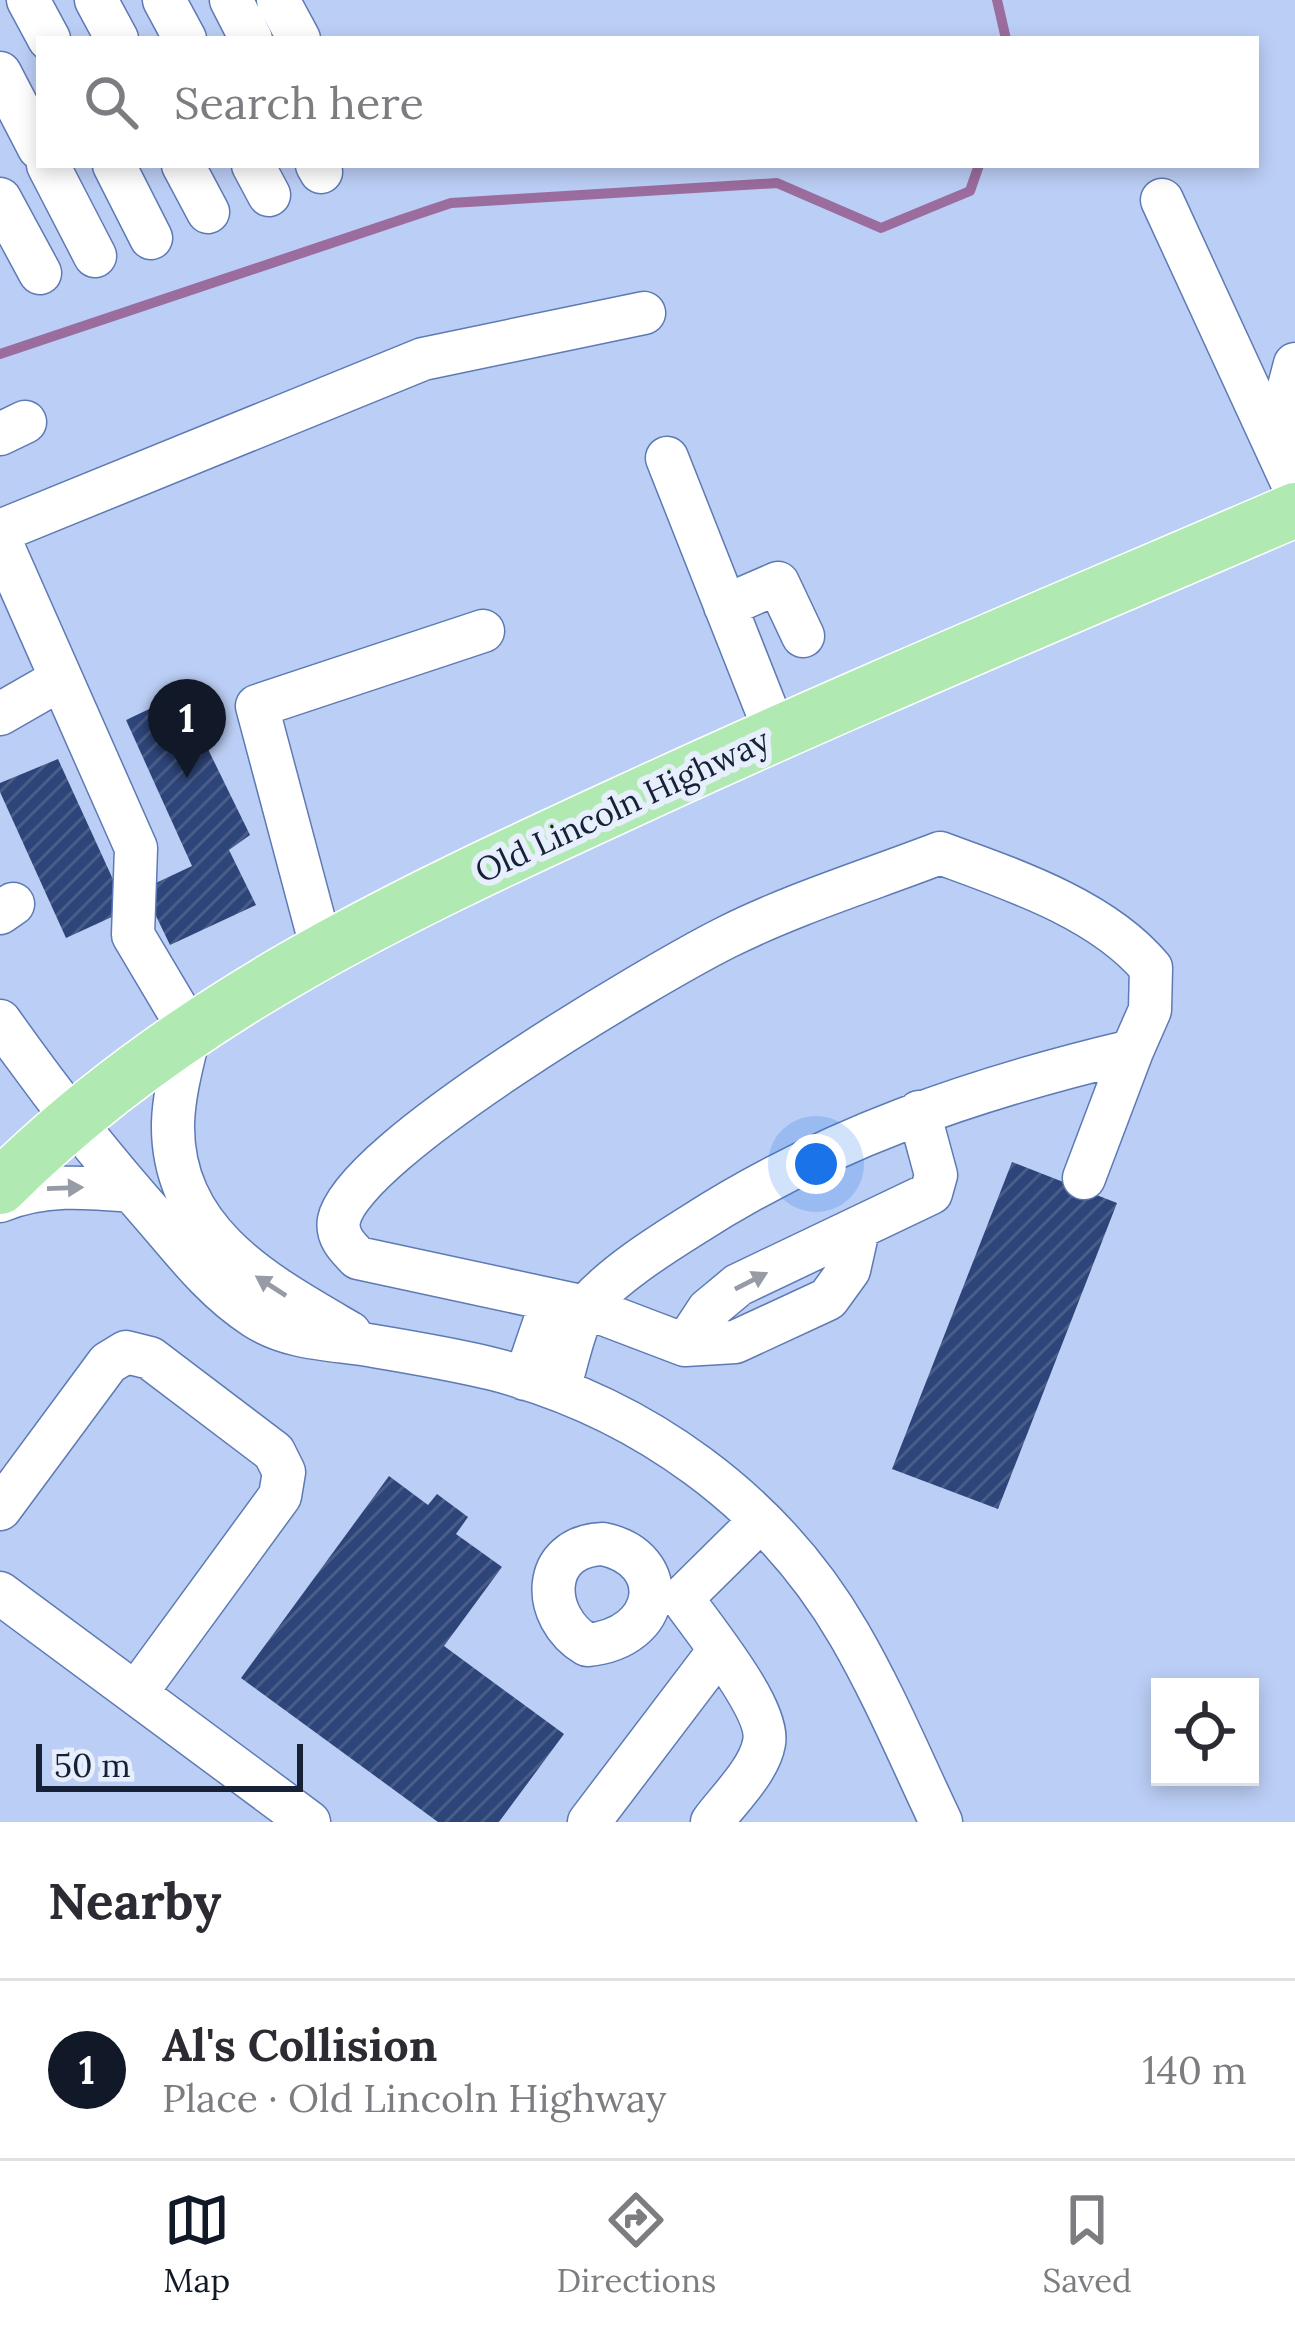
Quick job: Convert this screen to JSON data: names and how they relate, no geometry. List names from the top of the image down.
{
  "streets": {
    "main road": ["Old Lincoln Highway"]
  },
  "scale_bar": "50 m",
  "page": {
    "search": "Search here",
    "pins": "1",
    "scale": "50 m",
    "heading": "Nearby",
    "list": [
      {
        "mark": "1",
        "name": "Al's Collision",
        "note": "Place · Old Lincoln Highway",
        "value": "140 m"
      }
    ],
    "nav": ["Map", "Directions", "Saved"]
  }
}
